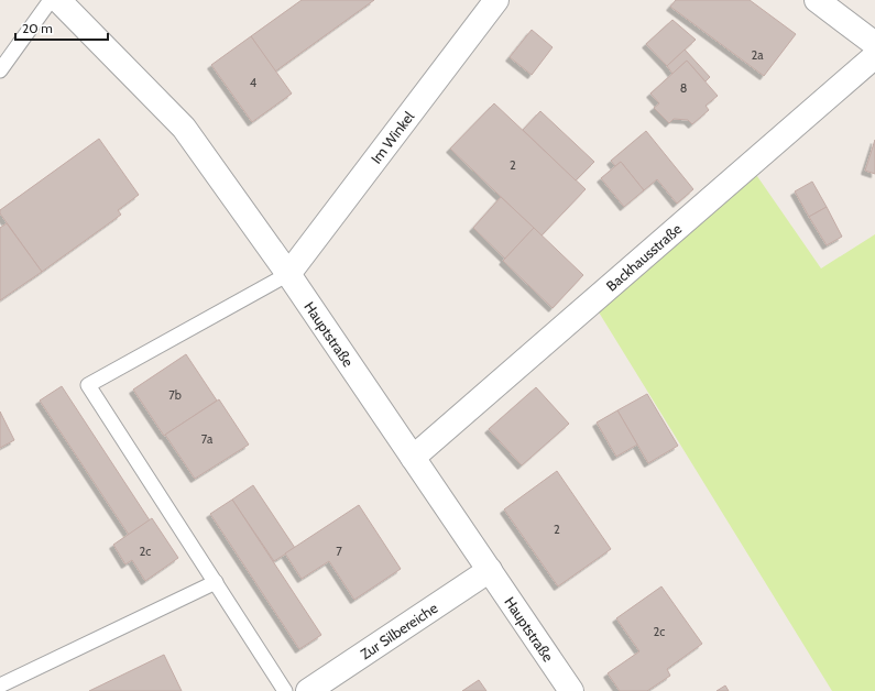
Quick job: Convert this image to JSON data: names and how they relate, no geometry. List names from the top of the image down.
{
  "streets": {
    "street": [
      "Im Winkel",
      "Backhausstraße",
      "Hauptstraße",
      "Zur Silbereiche"
    ]
  },
  "crossings": [
    ["Im Winkel", "Hauptstraße"],
    ["Backhausstraße", "Hauptstraße"],
    ["Hauptstraße", "Zur Silbereiche"]
  ],
  "house_numbers": [
    "2a",
    "4",
    "8",
    "2",
    "7b",
    "7a",
    "2",
    "2c",
    "7",
    "2c"
  ],
  "scale_bar": "20 m"
}
